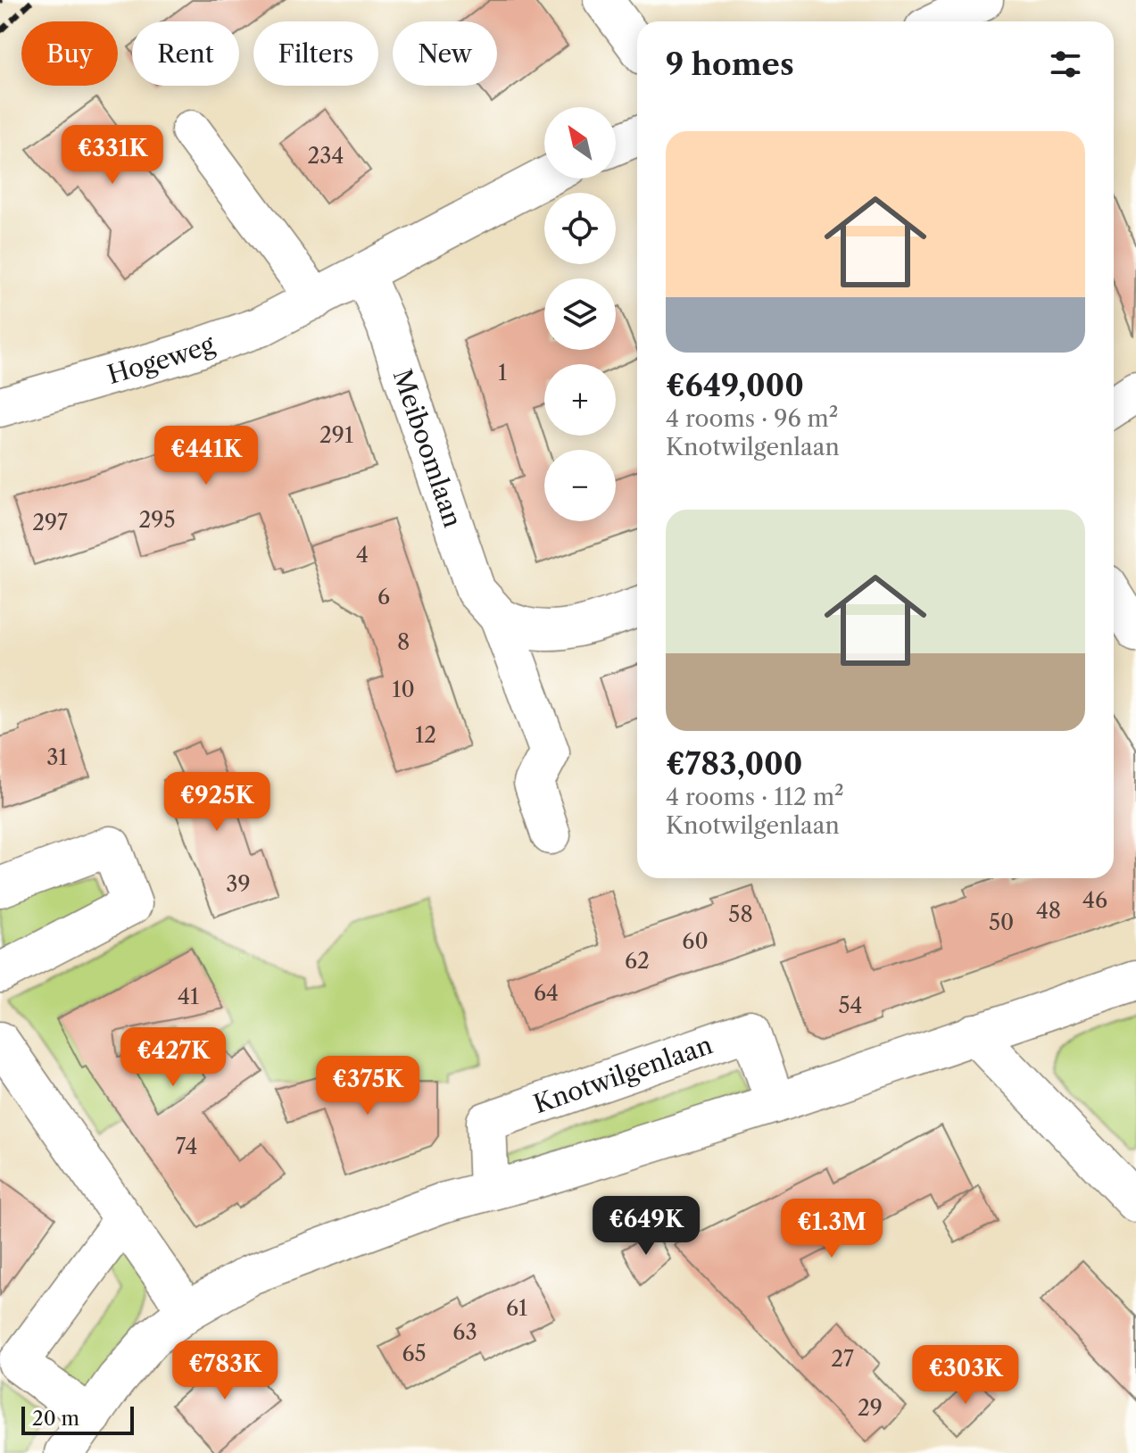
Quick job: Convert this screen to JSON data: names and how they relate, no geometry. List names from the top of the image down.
{
  "streets": {
    "street": ["Hogeweg", "Meiboomlaan", "Knotwilgenlaan"]
  },
  "crossings": [
    ["Hogeweg", "Meiboomlaan"]
  ],
  "house_numbers": [
    "234",
    "1",
    "291",
    "295",
    "297",
    "4",
    "6",
    "8",
    "10",
    "12",
    "31",
    "39",
    "46",
    "48",
    "58",
    "50",
    "60",
    "62",
    "64",
    "41",
    "54",
    "74",
    "61",
    "63",
    "65",
    "27",
    "29"
  ],
  "scale_bar": "20 m",
  "north": "top left",
  "page": {
    "chip": [
      "Buy",
      "Rent",
      "Filters",
      "New"
    ],
    "heading": "9 homes",
    "map_buttons": ["+", "−"],
    "list": [
      {
        "name": "€649,000",
        "note": "4 rooms · 96 m² · Knotwilgenlaan"
      },
      {
        "name": "€783,000",
        "note": "4 rooms · 112 m² · Knotwilgenlaan"
      }
    ],
    "price": [
      "€331K",
      "€441K",
      "€925K",
      "€427K",
      "€375K",
      "€649K",
      "€1.3M",
      "€783K",
      "€303K"
    ],
    "scale": "20 m"
  }
}
